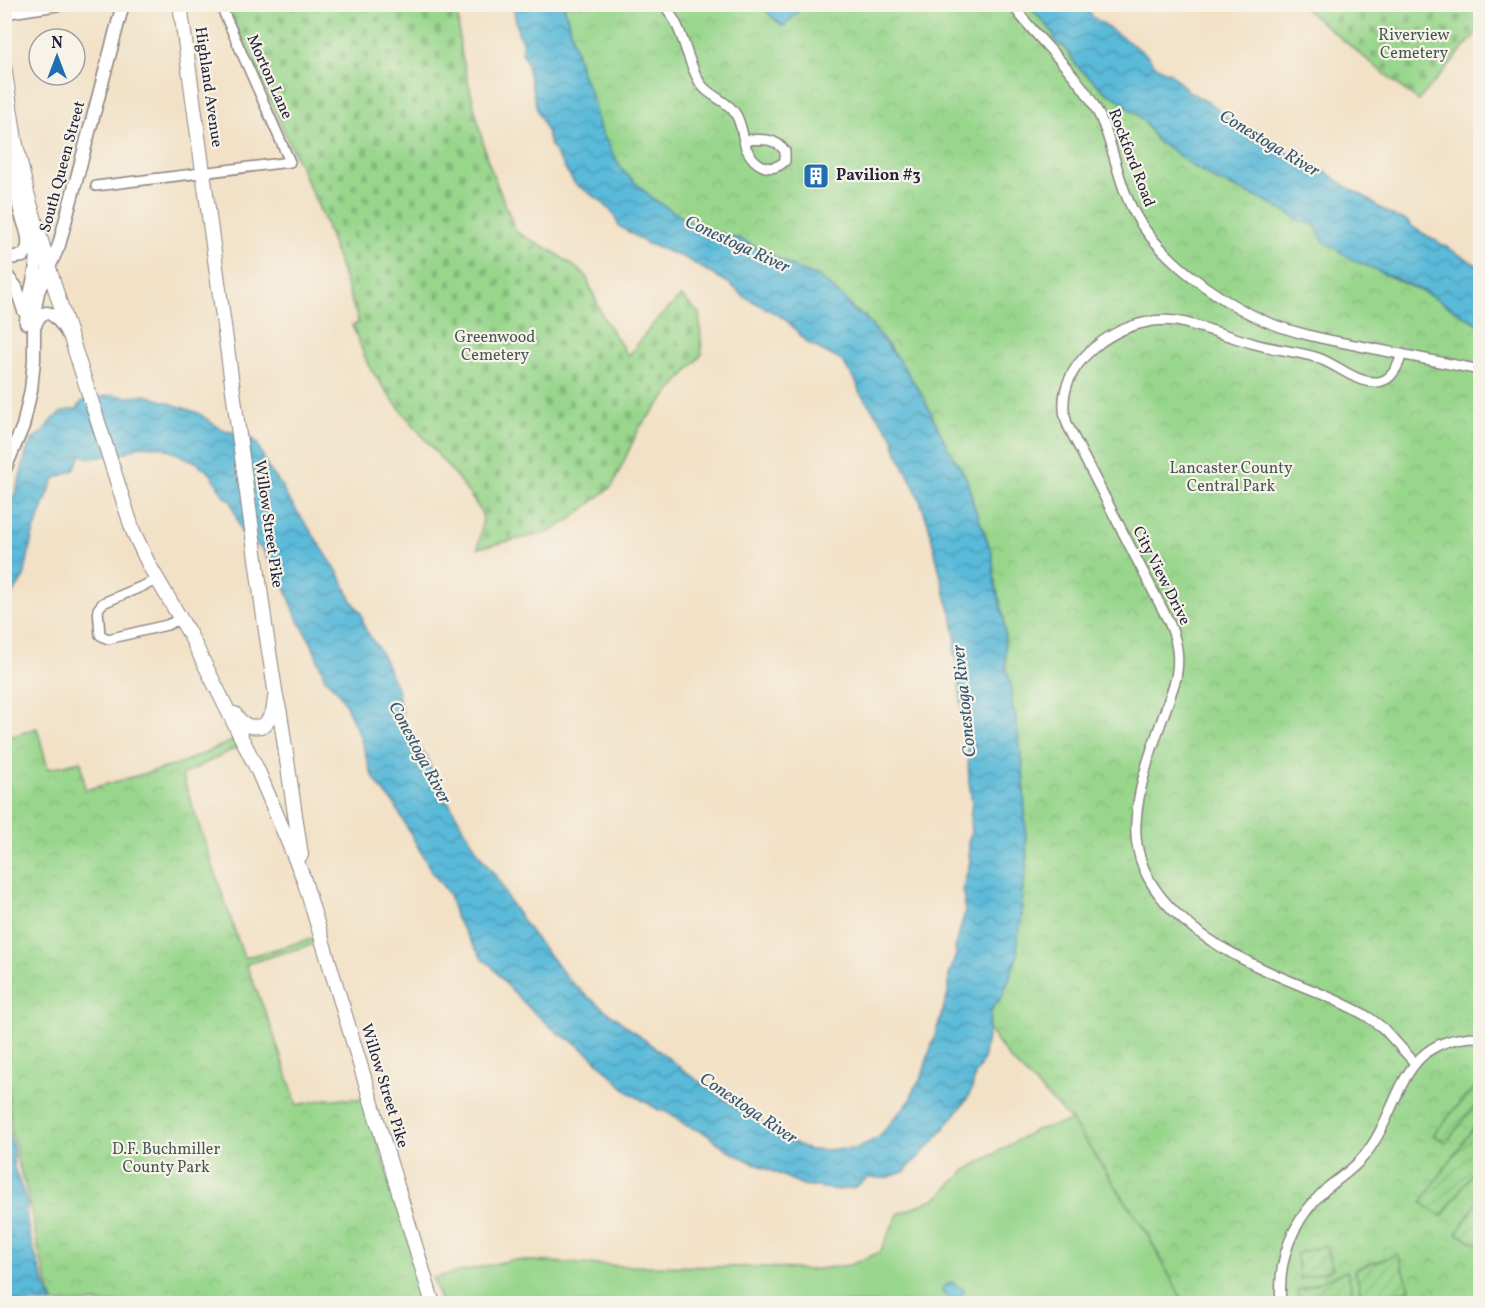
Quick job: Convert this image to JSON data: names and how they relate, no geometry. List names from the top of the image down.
{
  "streets": {
    "highway": ["Highland Avenue", "Willow Street Pike"],
    "main road": ["South Queen Street"],
    "street": ["Morton Lane", "Rockford Road", "City View Drive"]
  },
  "crossings": [
    ["Morton Lane", "Highland Avenue"],
    ["Morton Lane", "Willow Street Pike"],
    ["Highland Avenue", "Willow Street Pike"],
    ["Rockford Road", "City View Drive"],
    ["South Queen Street", "Willow Street Pike"]
  ],
  "water": ["Conestoga River"],
  "parks": [
    "Riverview Cemetery",
    "Greenwood Cemetery",
    "Lancaster County Central Park",
    "D.F. Buchmiller County Park"
  ],
  "places": {
    "building": ["Pavilion #3"]
  },
  "north": "top"
}
